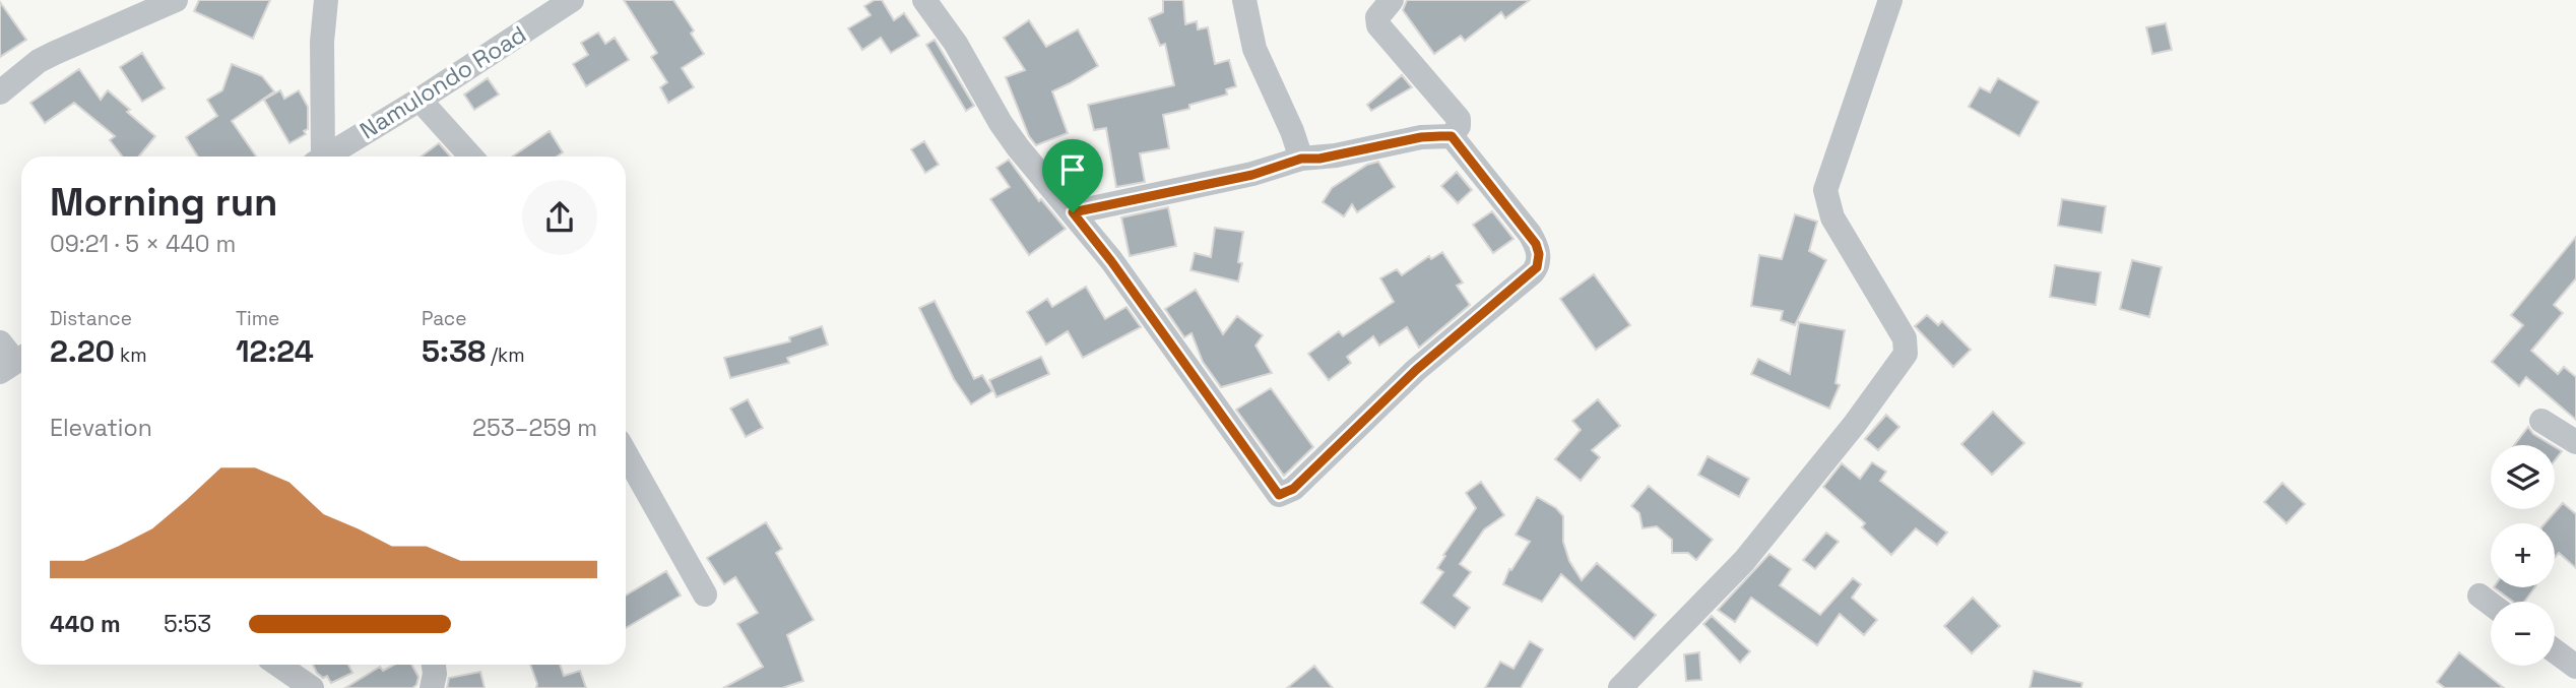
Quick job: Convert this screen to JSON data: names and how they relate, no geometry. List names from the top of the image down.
{
  "streets": {
    "street": ["Namulondo Road"]
  },
  "page": {
    "heading": ["Morning run", "09:21 · 5 × 440 m"],
    "stats": [
      ["Distance", "2.20 km"],
      ["Time", "12:24"],
      ["Pace", "5:38 /km"]
    ],
    "chart": ["Elevation", "253–259 m"],
    "map_buttons": ["+", "−"],
    "list": [
      {
        "name": "440 m",
        "note": "5:53"
      }
    ]
  }
}
